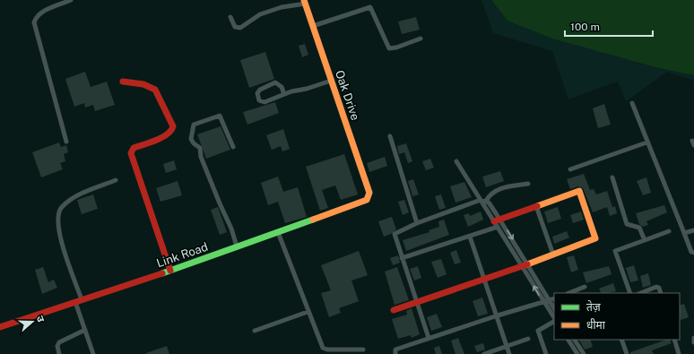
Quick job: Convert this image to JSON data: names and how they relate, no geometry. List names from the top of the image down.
{
  "streets": {
    "street": ["Oak Drive", "Link Road"]
  },
  "crossings": [
    ["Oak Drive", "Link Road"]
  ],
  "legend": ["तेज़", "धीमा"],
  "scale_bar": "100 m",
  "north": "right"
}
